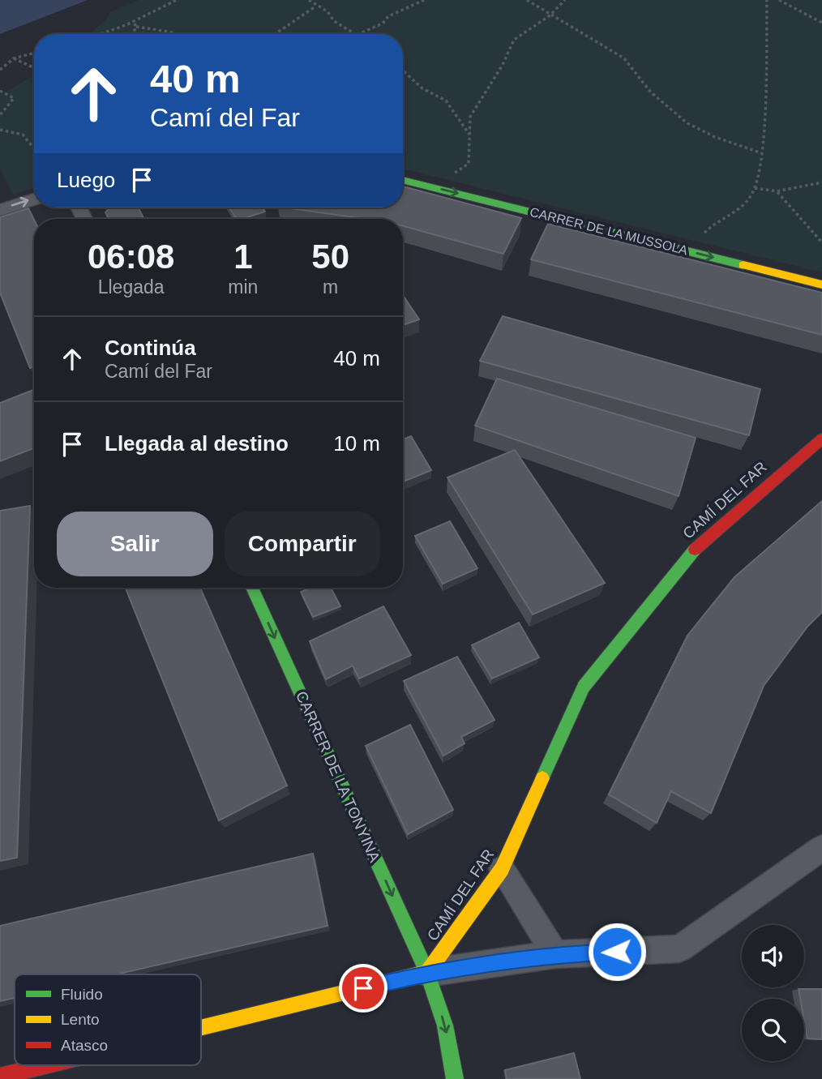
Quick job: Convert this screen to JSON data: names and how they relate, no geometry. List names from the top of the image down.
{
  "streets": {
    "street": ["CARRER DE LA MUSSOLA", "CAMÍ DEL FAR", "CARRER DE LA TONYINA"]
  },
  "crossings": [
    ["CAMÍ DEL FAR", "CARRER DE LA TONYINA"]
  ],
  "one_way": ["CARRER DE LA MUSSOLA", "CARRER DE LA TONYINA"],
  "legend": ["Fluido", "Lento", "Atasco"],
  "page": {
    "turn": ["40 m", "Camí del Far"],
    "then": "Luego",
    "eta": [
      "06:08",
      "Llegada",
      "1",
      "min",
      "50",
      "m"
    ],
    "list": [
      {
        "name": "Continúa",
        "note": "Camí del Far",
        "value": "40 m"
      },
      {
        "name": "Llegada al destino",
        "value": "10 m"
      }
    ],
    "buttons": ["Salir", "Compartir"]
  }
}
